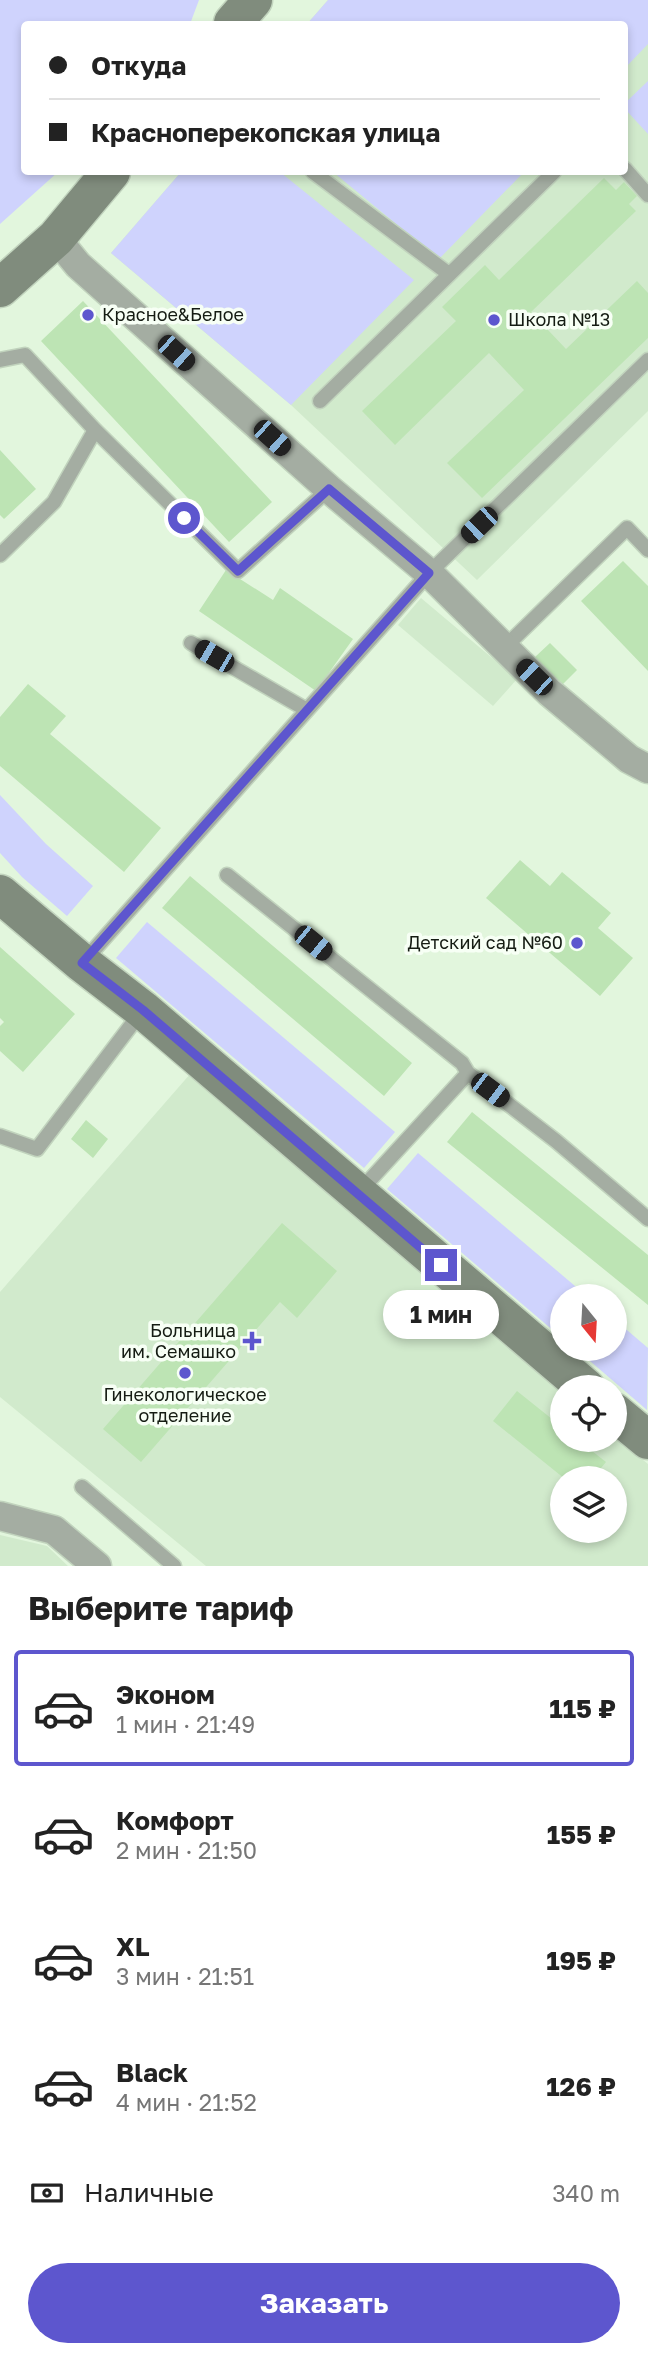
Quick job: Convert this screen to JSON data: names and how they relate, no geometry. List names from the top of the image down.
{
  "places": {
    "other": [
      "Красное&Белое",
      "Школа №13",
      "Детский сад №60",
      "Гинекологическое отделение"
    ],
    "health": ["Больница им. Семашко"]
  },
  "north": "bottom",
  "page": {
    "banner": ["Откуда", "Красноперекопская улица"],
    "bubble": "1 мин",
    "heading": "Выберите тариф",
    "list": [
      {
        "name": "Эконом",
        "note": "1 мин · 21:49",
        "value": "115 ₽"
      },
      {
        "name": "Комфорт",
        "note": "2 мин · 21:50",
        "value": "155 ₽"
      },
      {
        "name": "XL",
        "note": "3 мин · 21:51",
        "value": "195 ₽"
      },
      {
        "name": "Black",
        "note": "4 мин · 21:52",
        "value": "126 ₽"
      }
    ],
    "pay": ["Наличные", "340 m"],
    "buttons": "Заказать"
  }
}
